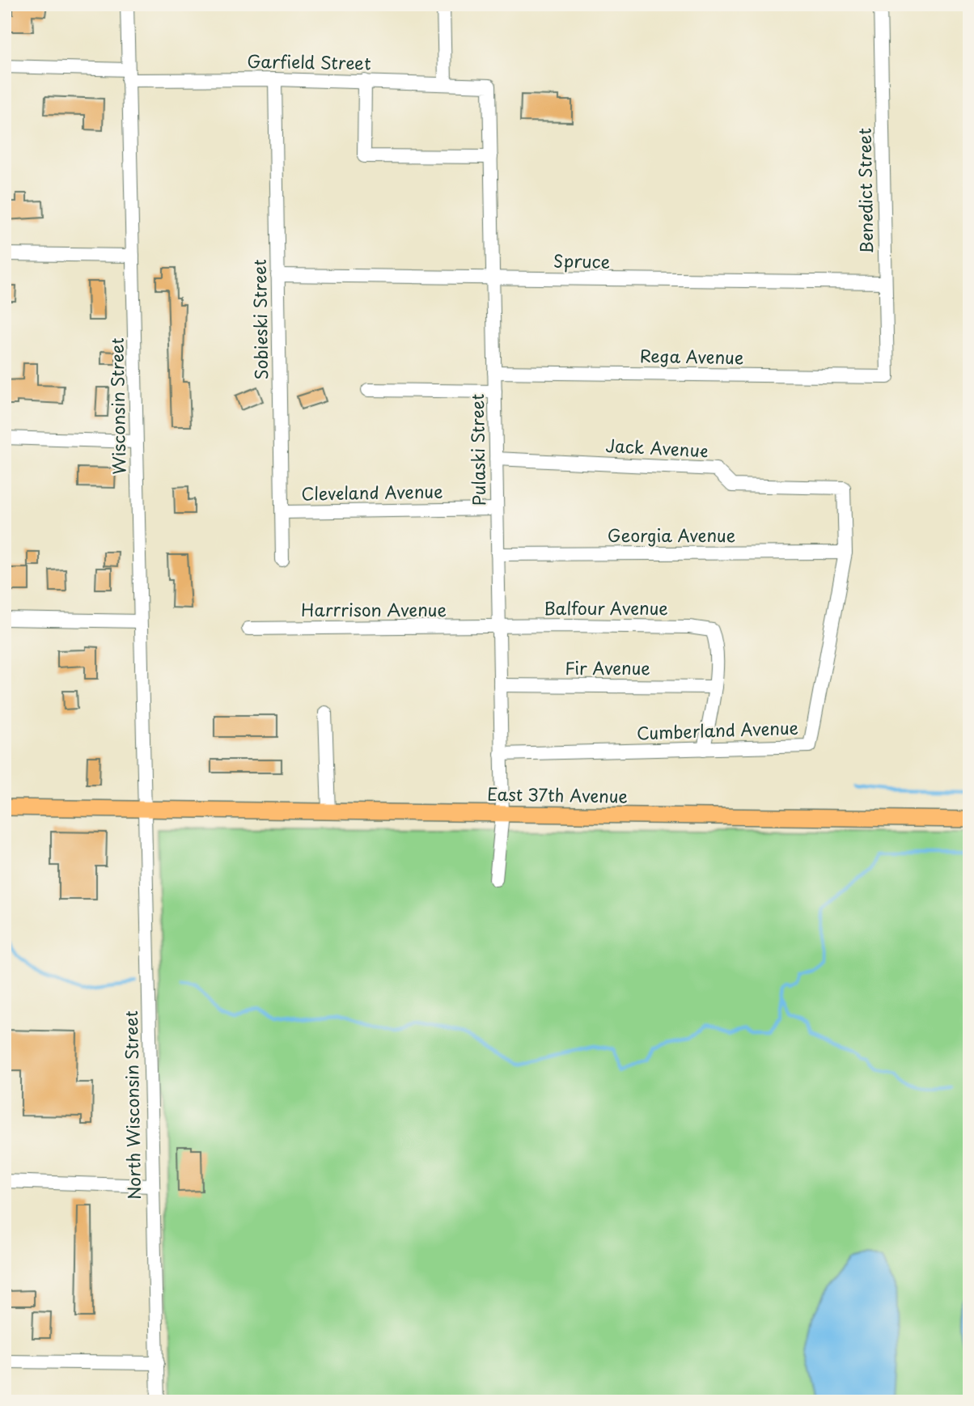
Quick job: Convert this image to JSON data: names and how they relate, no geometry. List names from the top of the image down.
{
  "streets": {
    "main road": ["East 37th Avenue"],
    "street": [
      "Garfield Street",
      "Benedict Street",
      "Spruce",
      "Sobieski Street",
      "Rega Avenue",
      "Wisconsin Street",
      "Jack Avenue",
      "Pulaski Street",
      "Cleveland Avenue",
      "Georgia Avenue",
      "Balfour Avenue",
      "Harrrison Avenue",
      "Fir Avenue",
      "Cumberland Avenue",
      "North Wisconsin Street"
    ]
  },
  "crossings": [
    ["Garfield Street", "Sobieski Street"],
    ["Garfield Street", "Wisconsin Street"],
    ["Garfield Street", "Pulaski Street"],
    ["Benedict Street", "Spruce"],
    ["Benedict Street", "Rega Avenue"],
    ["Spruce", "Sobieski Street"],
    ["Spruce", "Pulaski Street"],
    ["Sobieski Street", "Cleveland Avenue"],
    ["Rega Avenue", "Pulaski Street"],
    ["Wisconsin Street", "East 37th Avenue"],
    ["Wisconsin Street", "North Wisconsin Street"],
    ["Jack Avenue", "Pulaski Street"],
    ["Jack Avenue", "Cumberland Avenue"],
    ["Pulaski Street", "Cleveland Avenue"],
    ["Pulaski Street", "Georgia Avenue"],
    ["Pulaski Street", "Balfour Avenue"],
    ["Pulaski Street", "Harrrison Avenue"],
    ["Pulaski Street", "Fir Avenue"],
    ["Pulaski Street", "Cumberland Avenue"],
    ["Pulaski Street", "East 37th Avenue"],
    ["Georgia Avenue", "Cumberland Avenue"],
    ["Balfour Avenue", "Harrrison Avenue"],
    ["Balfour Avenue", "Fir Avenue"],
    ["East 37th Avenue", "North Wisconsin Street"]
  ]
}
